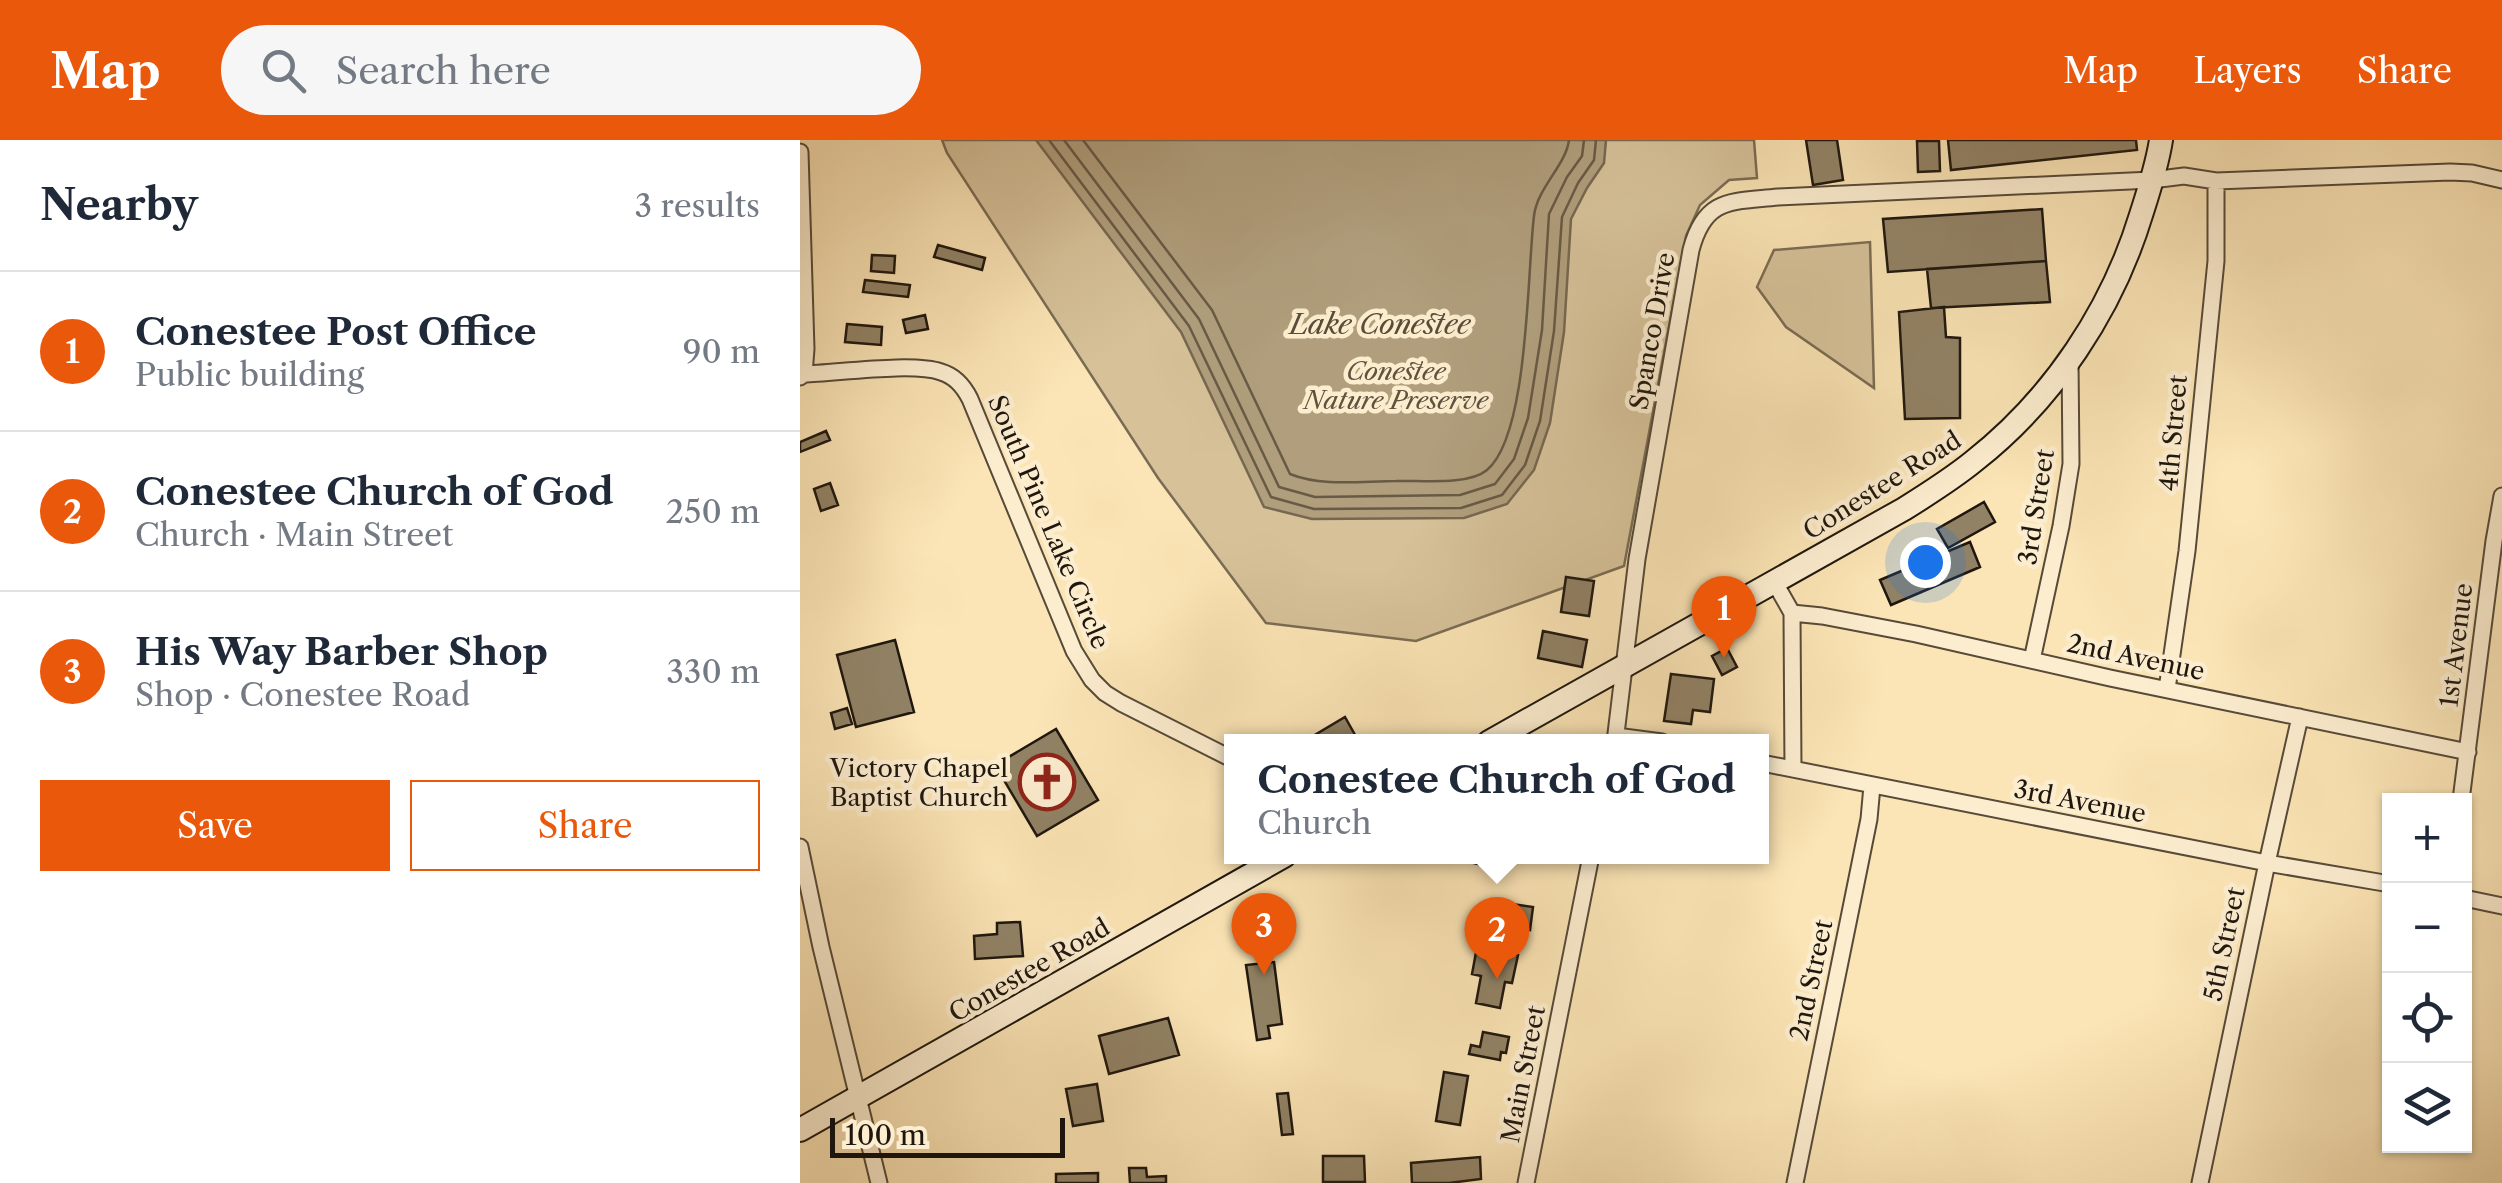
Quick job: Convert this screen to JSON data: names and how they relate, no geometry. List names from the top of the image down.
{
  "streets": {
    "main road": ["Conestee Road"],
    "street": [
      "Spanco Drive",
      "4th Street",
      "3rd Street",
      "South Pine Lake Circle",
      "1st Avenue",
      "2nd Avenue",
      "3rd Avenue",
      "5th Street",
      "2nd Street",
      "Main Street"
    ]
  },
  "crossings": [
    ["Spanco Drive", "Conestee Road"],
    ["4th Street", "2nd Avenue"],
    ["Conestee Road", "3rd Street"],
    ["3rd Street", "2nd Avenue"],
    ["1st Avenue", "2nd Avenue"],
    ["2nd Avenue", "5th Street"],
    ["3rd Avenue", "5th Street"],
    ["3rd Avenue", "2nd Street"]
  ],
  "water": ["Lake Conestee"],
  "parks": ["Conestee Nature Preserve"],
  "places": {
    "church": ["Victory Chapel Baptist Church"]
  },
  "scale_bar": "100 m",
  "page": {
    "header": "Map",
    "search": "Search here",
    "nav": ["Map", "Layers", "Share"],
    "heading": ["Nearby", "3 results"],
    "list": [
      {
        "mark": "1",
        "name": "Conestee Post Office",
        "note": "Public building",
        "value": "90 m"
      },
      {
        "mark": "2",
        "name": "Conestee Church of God",
        "note": "Church · Main Street",
        "value": "250 m"
      },
      {
        "mark": "3",
        "name": "His Way Barber Shop",
        "note": "Shop · Conestee Road",
        "value": "330 m"
      }
    ],
    "pins": ["1", "3", "2"],
    "popup": ["Conestee Church of God", "Church"],
    "buttons": ["Save", "Share"],
    "map_buttons": ["+", "−"],
    "scale": "100 m"
  }
}
